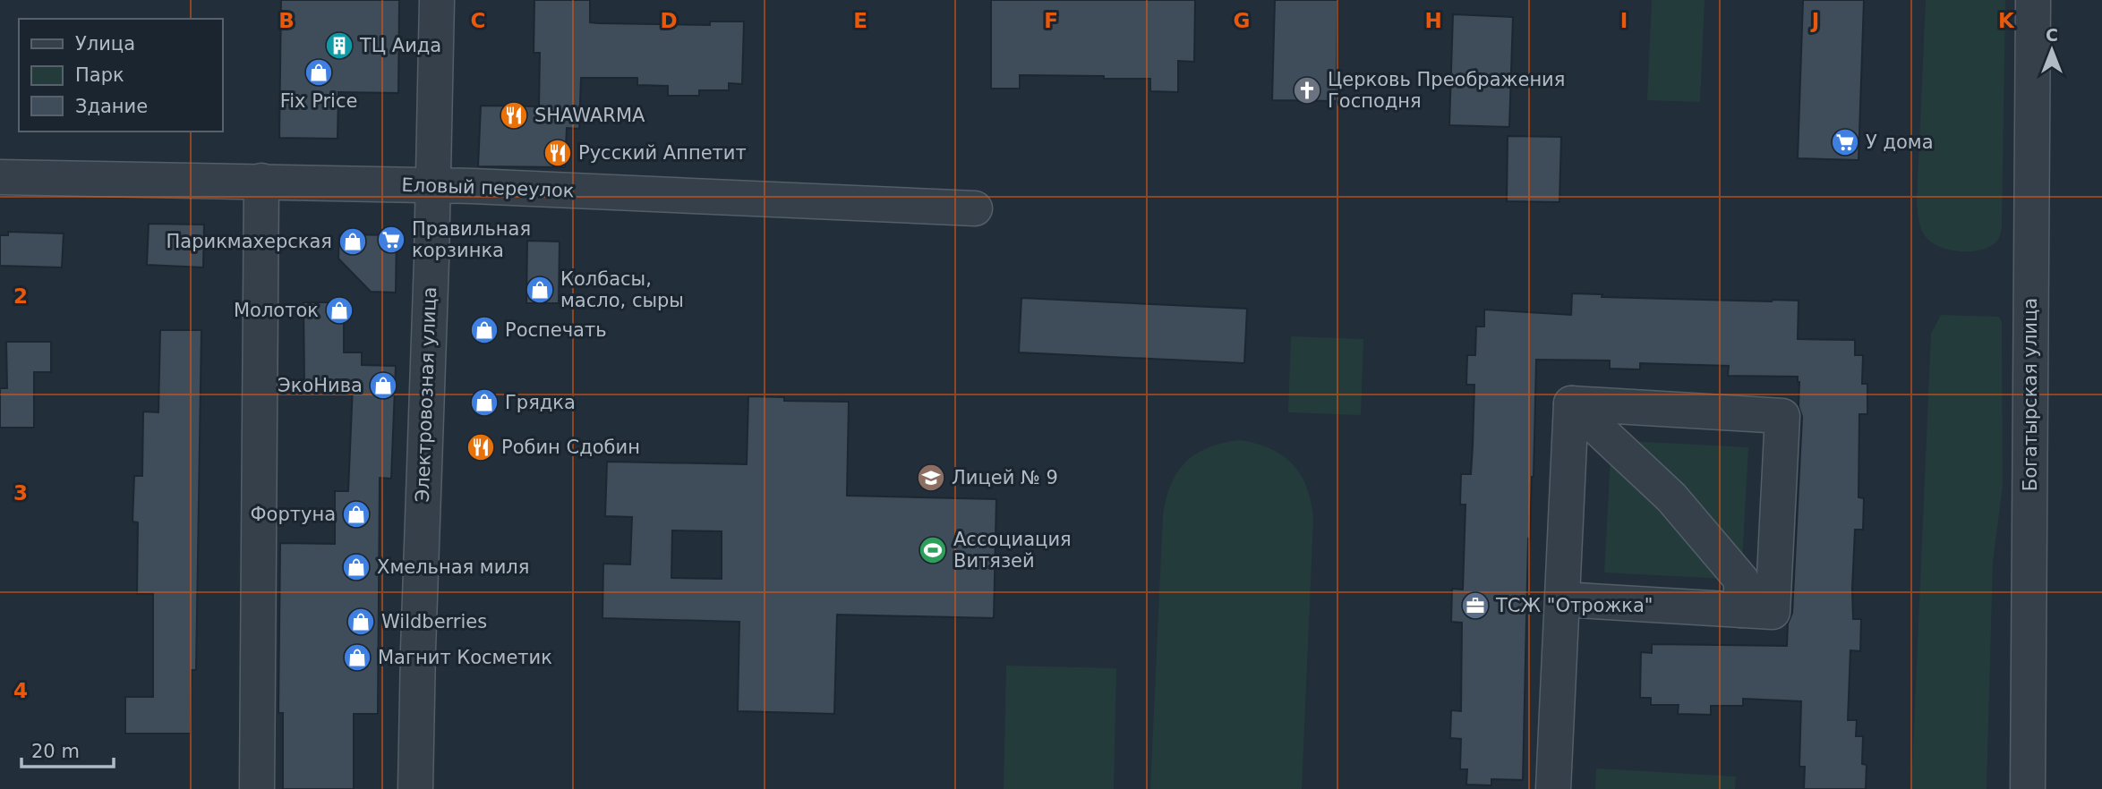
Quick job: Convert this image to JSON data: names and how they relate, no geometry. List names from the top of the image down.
{
  "streets": {
    "street": ["Еловый переулок", "Электровозная улица", "Богатырская улица"]
  },
  "crossings": [
    ["Еловый переулок", "Электровозная улица"]
  ],
  "places": {
    "building": ["ТЦ Аида"],
    "shop": [
      "Fix Price",
      "Парикмахерская",
      "Колбасы, масло, сыры",
      "Молоток",
      "Роспечать",
      "ЭкоНива",
      "Грядка",
      "Фортуна",
      "Хмельная миля",
      "Wildberries",
      "Магнит Косметик"
    ],
    "church": ["Церковь Преображения Господня"],
    "restaurant": ["SHAWARMA", "Русский Аппетит", "Робин Сдобин"],
    "supermarket": ["У дома", "Правильная корзинка"],
    "school or university": ["Лицей № 9"],
    "sports": ["Ассоциация Витязей"],
    "office": ["ТСЖ \"Отрожка\""]
  },
  "legend": ["Улица", "Парк", "Здание"],
  "scale_bar": "20 m",
  "north": "top",
  "grid": {
    "columns": [
      "B",
      "C",
      "D",
      "E",
      "F",
      "G",
      "H",
      "I",
      "J",
      "K"
    ],
    "rows": ["2", "3", "4"]
  }
}
